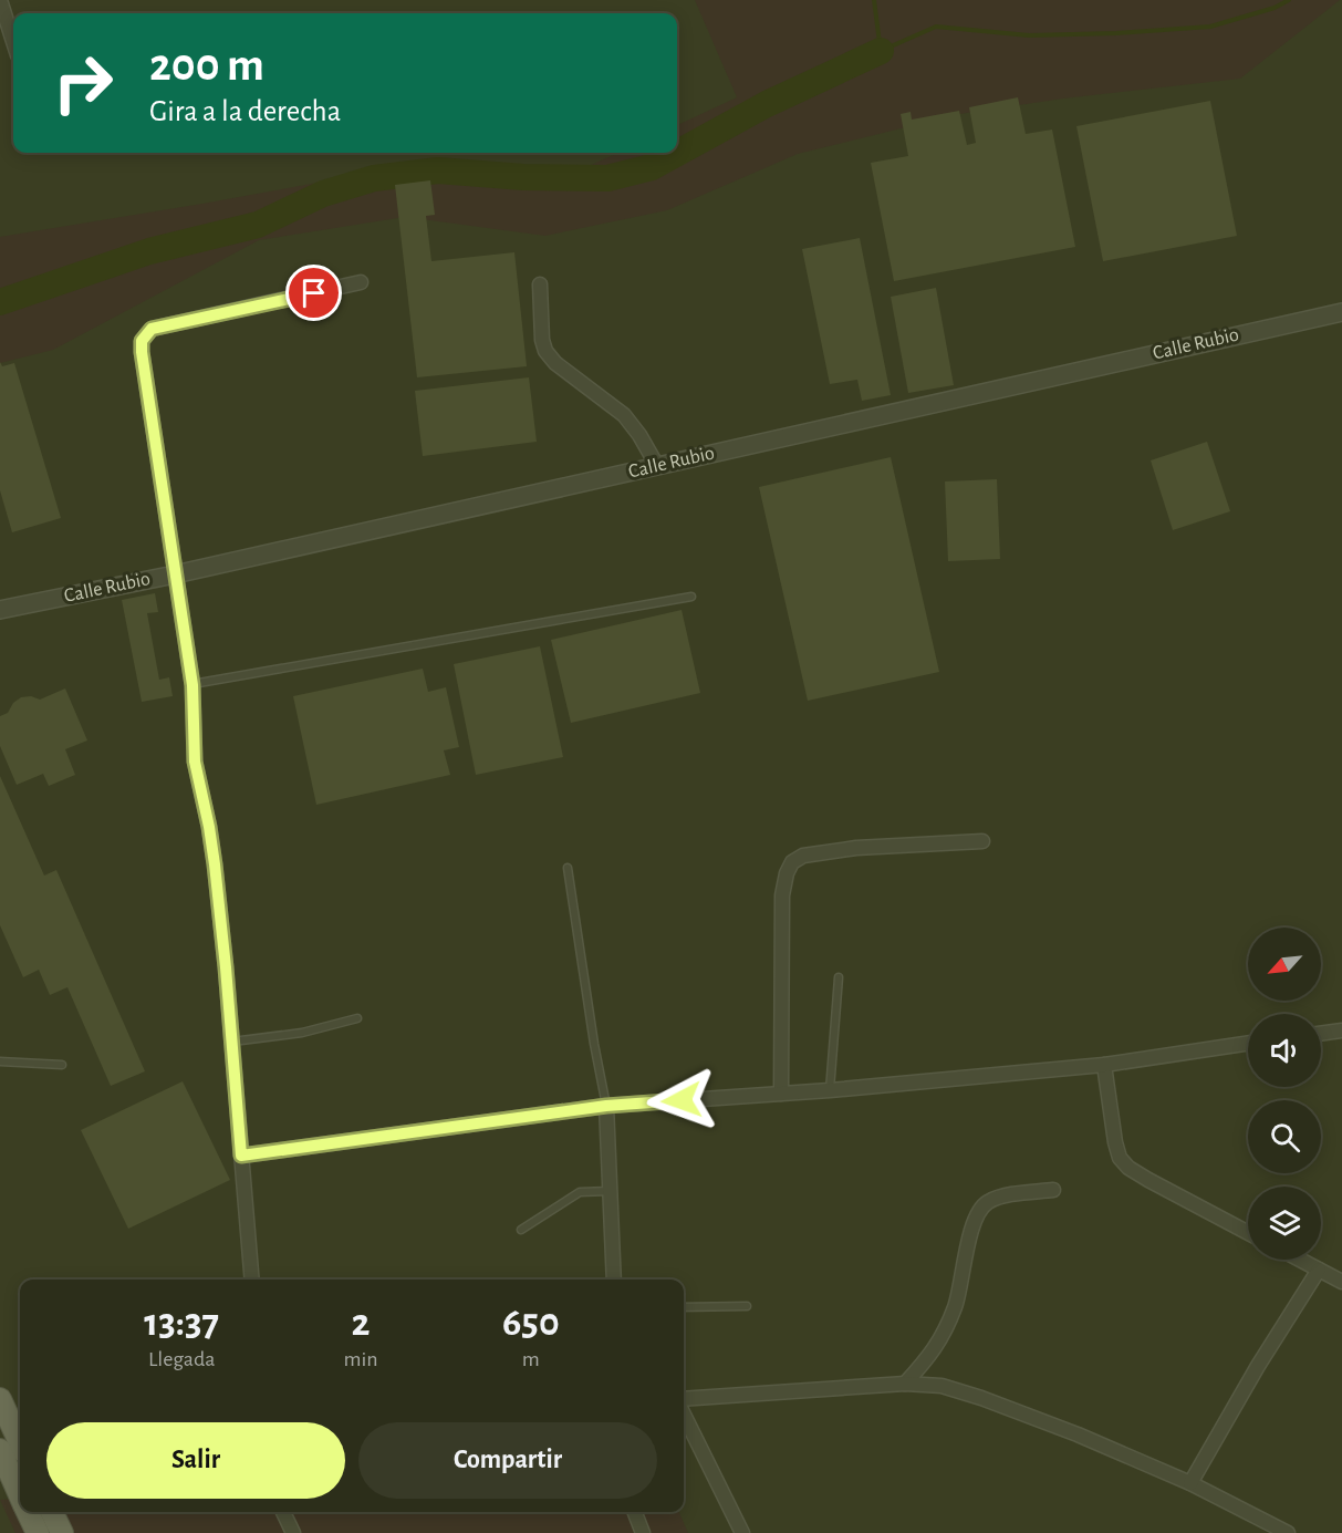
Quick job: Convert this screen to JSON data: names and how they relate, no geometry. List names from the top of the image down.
{
  "streets": {
    "street": ["Calle Rubio"]
  },
  "north": "bottom left",
  "page": {
    "turn": ["200 m", "Gira a la derecha"],
    "eta": [
      "13:37",
      "Llegada",
      "2",
      "min",
      "650",
      "m"
    ],
    "buttons": ["Salir", "Compartir"]
  }
}
